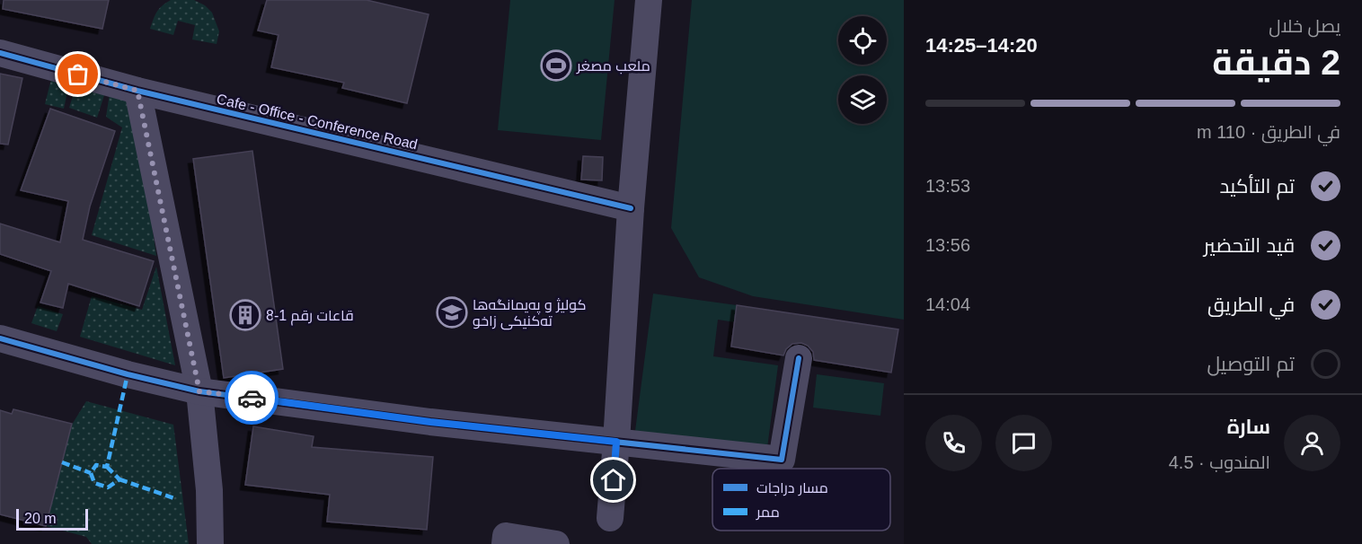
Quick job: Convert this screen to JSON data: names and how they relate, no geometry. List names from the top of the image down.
{
  "streets": {
    "street": ["Cafe - Office - Conference Road"]
  },
  "places": {
    "sports": ["ملعب مصغر"],
    "school or university": ["كوليژ و په‌يمانگه‌ها ته‌كنيكى زاخو"],
    "building": ["قاعات رقم 1-8"]
  },
  "legend": ["مسار دراجات", "ممر"],
  "scale_bar": "20 m",
  "page": {
    "heading": ["2 دقيقة", "يصل خلال", "14:20–14:25"],
    "panel": ["سارة", "المندوب · 4.5"],
    "bar": "في الطريق · 110 m",
    "list": [
      ["تم التأكيد", "13:53"],
      ["قيد التحضير", "13:56"],
      ["في الطريق", "14:04"],
      "تم التوصيل"
    ],
    "scale": "20 m"
  }
}
